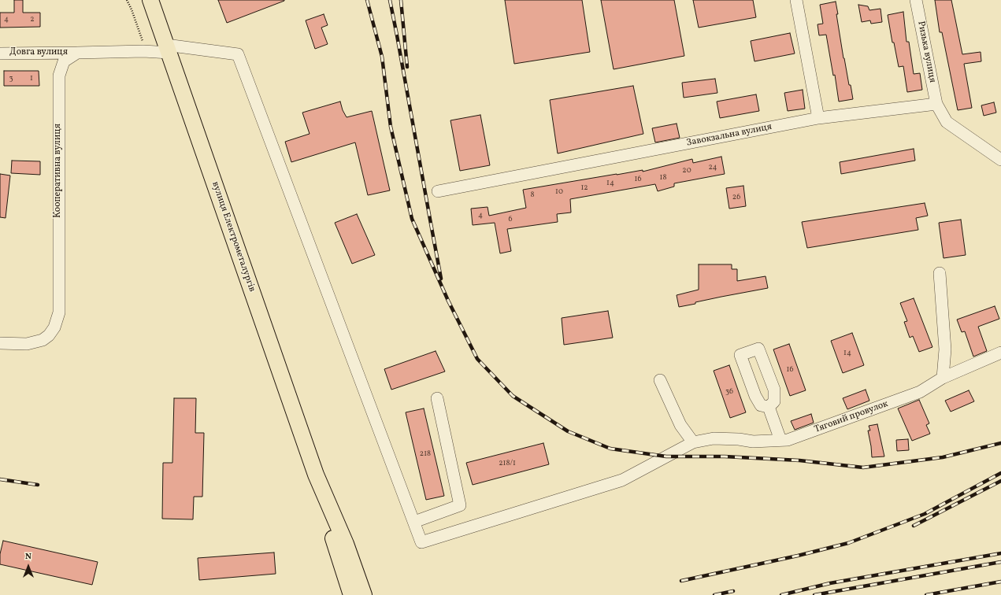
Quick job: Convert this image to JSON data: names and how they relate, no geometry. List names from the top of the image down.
{
  "streets": {
    "main road": ["вулиця Електрометалургів"],
    "street": [
      "Ризька вулиця",
      "Довга вулиця",
      "Завокзальна вулиця",
      "Кооперативна вулиця",
      "Тяговий провулок"
    ]
  },
  "crossings": [
    ["Ризька вулиця", "Завокзальна вулиця"],
    ["Довга вулиця", "Кооперативна вулиця"]
  ],
  "house_numbers": [
    "4",
    "2",
    "3",
    "1",
    "24",
    "20",
    "18",
    "16",
    "14",
    "12",
    "10",
    "8",
    "26",
    "4",
    "6",
    "14",
    "16",
    "36",
    "218",
    "218/1"
  ],
  "north": "top"
}
